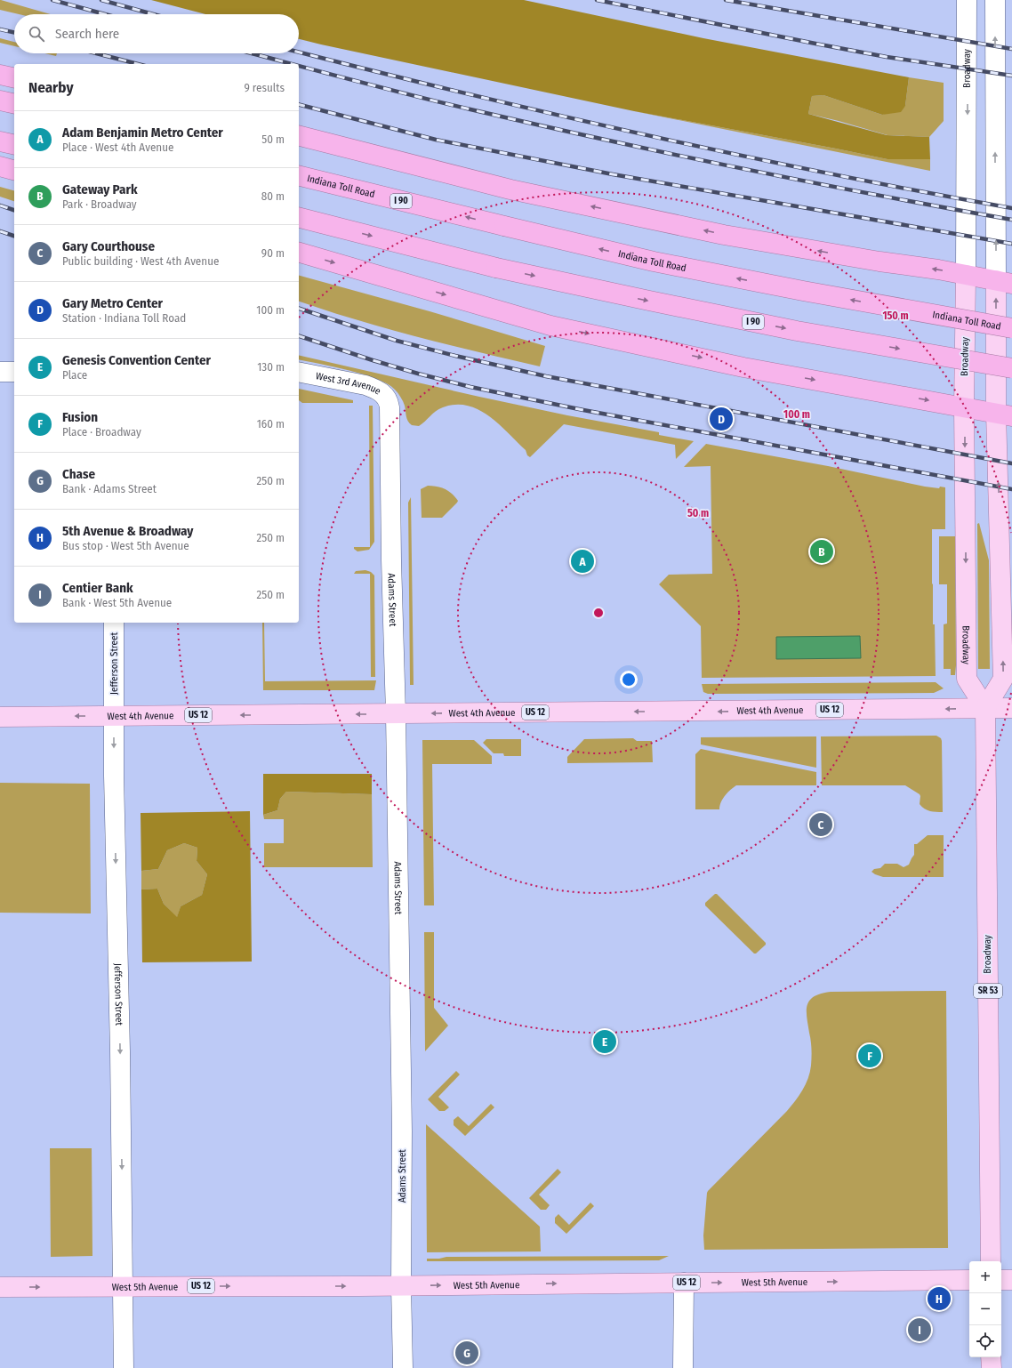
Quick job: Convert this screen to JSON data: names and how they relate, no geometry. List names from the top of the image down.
{
  "streets": {
    "highway": ["Indiana Toll Road", "I 90"],
    "main road": [
      "Broadway",
      "US 12",
      "West 4th Avenue",
      "SR 53",
      "West 5th Avenue"
    ],
    "street": ["West 3rd Avenue", "Adams Street", "Jefferson Street"]
  },
  "crossings": [
    ["Broadway", "US 12"],
    ["Broadway", "West 4th Avenue"],
    ["West 3rd Avenue", "Adams Street"],
    ["Adams Street", "West 4th Avenue"],
    ["Adams Street", "West 5th Avenue"],
    ["Jefferson Street", "West 4th Avenue"],
    ["Jefferson Street", "West 5th Avenue"],
    ["US 12", "West 4th Avenue"]
  ],
  "one_way": ["Jefferson Street", "West 4th Avenue", "West 5th Avenue"],
  "page": {
    "search": "Search here",
    "heading": ["Nearby", "9 results"],
    "list": [
      {
        "mark": "A",
        "name": "Adam Benjamin Metro Center",
        "note": "Place · West 4th Avenue",
        "value": "50 m"
      },
      {
        "mark": "B",
        "name": "Gateway Park",
        "note": "Park · Broadway",
        "value": "80 m"
      },
      {
        "mark": "C",
        "name": "Gary Courthouse",
        "note": "Public building · West 4th Avenue",
        "value": "90 m"
      },
      {
        "mark": "D",
        "name": "Gary Metro Center",
        "note": "Station · Indiana Toll Road",
        "value": "100 m"
      },
      {
        "mark": "E",
        "name": "Genesis Convention Center",
        "note": "Place",
        "value": "130 m"
      },
      {
        "mark": "F",
        "name": "Fusion",
        "note": "Place · Broadway",
        "value": "160 m"
      },
      {
        "mark": "G",
        "name": "Chase",
        "note": "Bank · Adams Street",
        "value": "250 m"
      },
      {
        "mark": "H",
        "name": "5th Avenue & Broadway",
        "note": "Bus stop · West 5th Avenue",
        "value": "250 m"
      },
      {
        "mark": "I",
        "name": "Centier Bank",
        "note": "Bank · West 5th Avenue",
        "value": "250 m"
      }
    ],
    "pins": [
      "D",
      "B",
      "A",
      "C",
      "E",
      "F",
      "H",
      "I",
      "G"
    ],
    "map_buttons": ["+", "−"]
  },
  "rings": ["150 m", "100 m", "50 m"]
}
